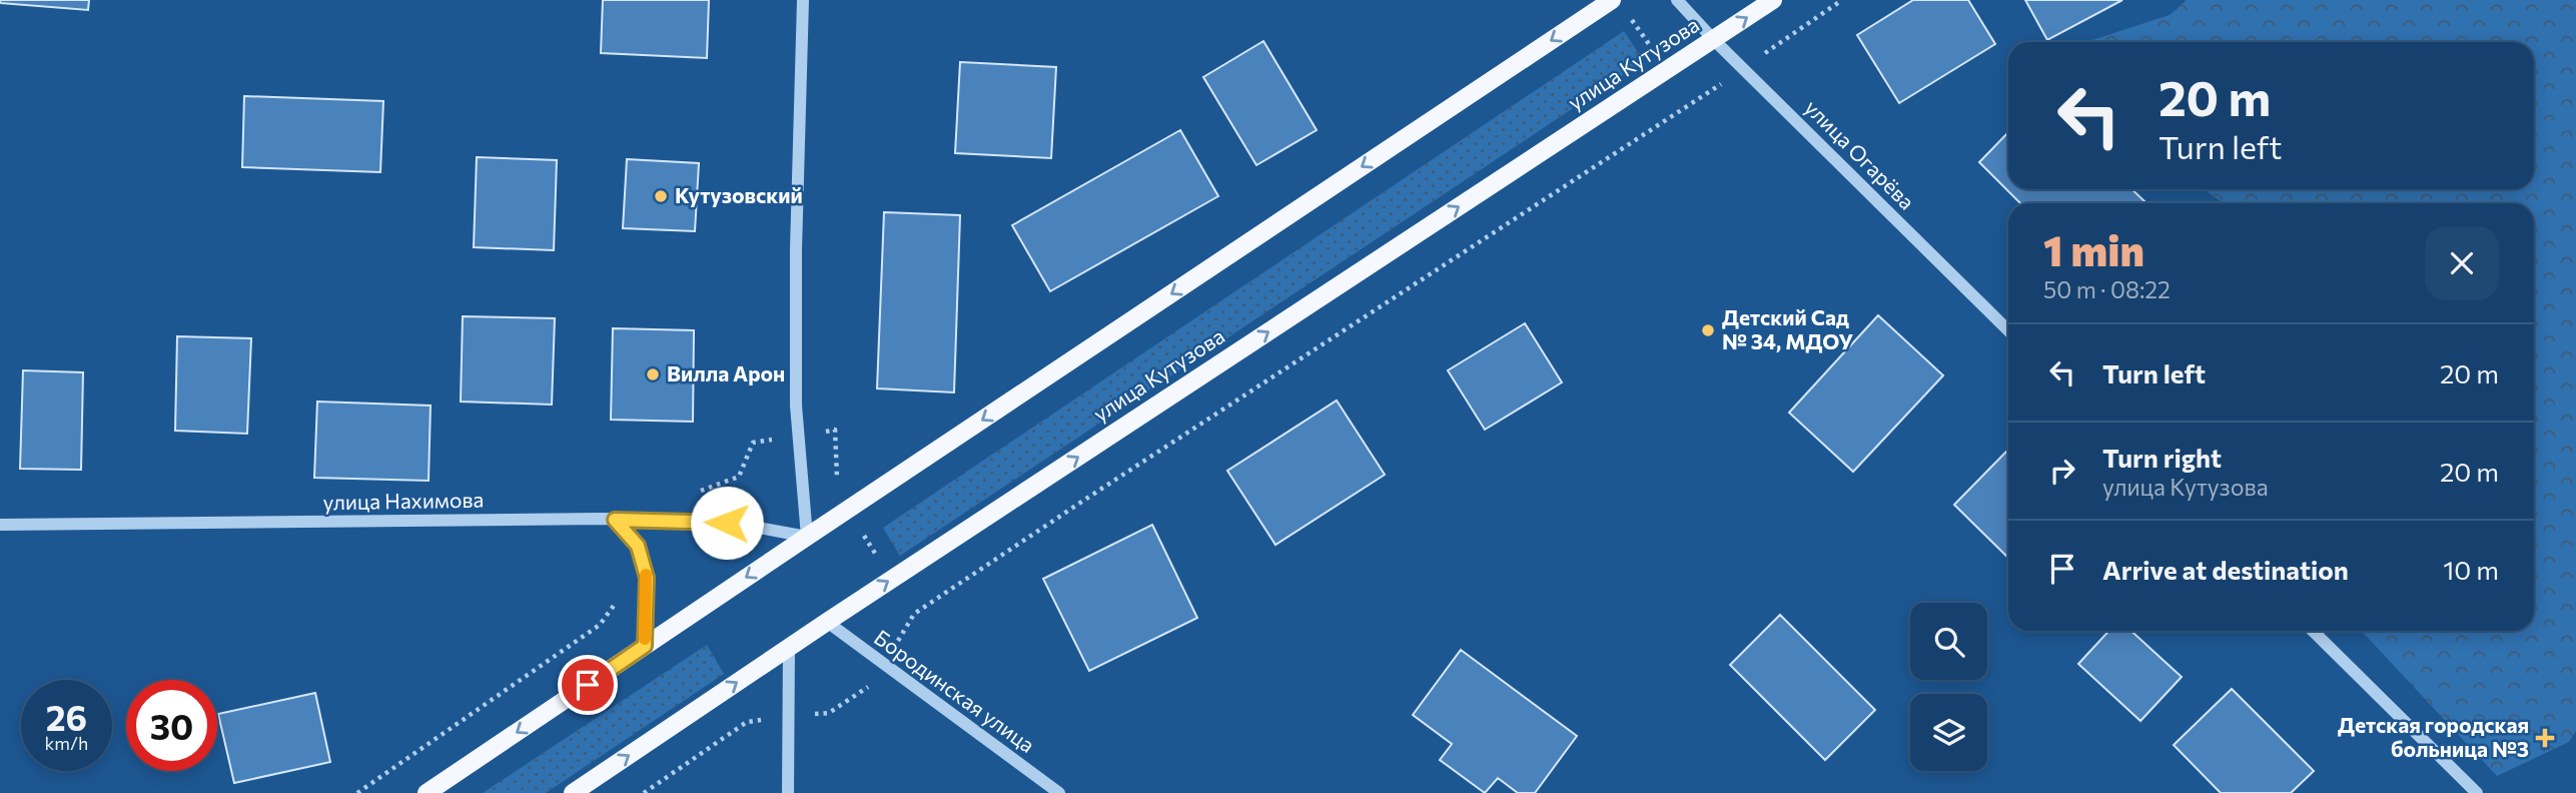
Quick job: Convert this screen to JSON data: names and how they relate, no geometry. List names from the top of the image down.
{
  "streets": {
    "main road": ["улица Кутузова"],
    "street": ["улица Огарёва", "улица Нахимова", "Бородинская улица"]
  },
  "crossings": [
    ["улица Кутузова", "улица Огарёва"],
    ["улица Кутузова", "Бородинская улица"]
  ],
  "places": {
    "other": ["Кутузовский", "Детский Сад № 34, МДОУ", "Вилла Арон"],
    "health": ["Детская городская больница №3"]
  },
  "page": {
    "turn": ["20 m", "Turn left"],
    "heading": ["1 min", "50 m · 08:22"],
    "list": [
      {
        "name": "Turn left",
        "value": "20 m"
      },
      {
        "name": "Turn right",
        "note": "улица Кутузова",
        "value": "20 m"
      },
      {
        "name": "Arrive at destination",
        "value": "10 m"
      }
    ],
    "speed": "26 km/h",
    "limit": "30"
  }
}
